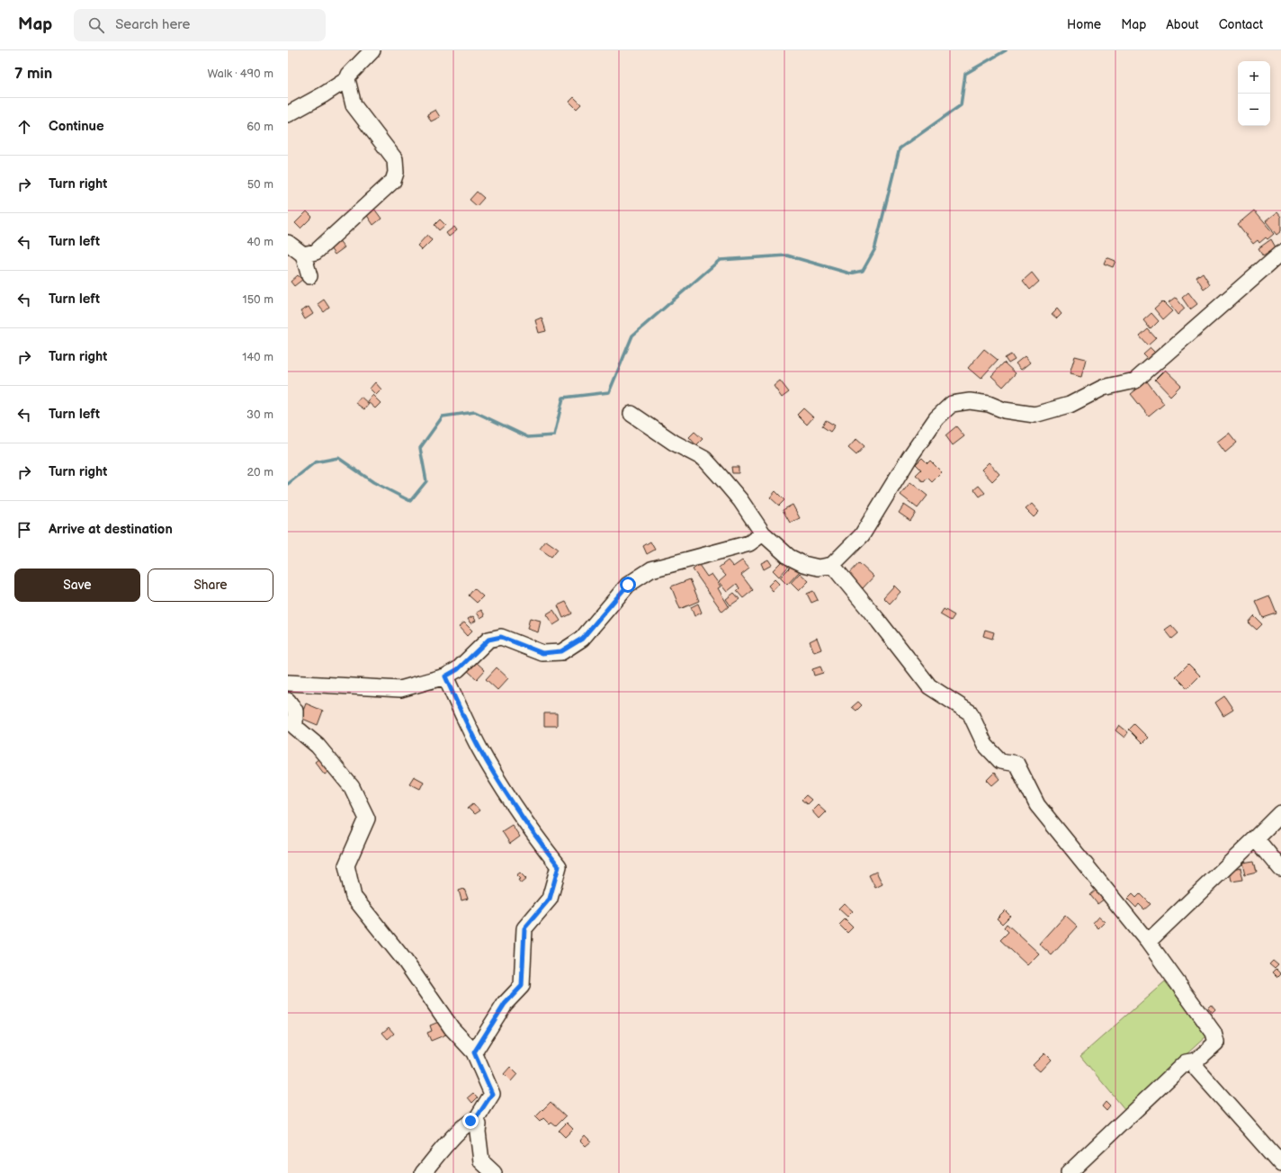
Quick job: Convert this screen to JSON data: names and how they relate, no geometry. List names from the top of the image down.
{
  "page": {
    "header": "Map",
    "search": "Search here",
    "nav": [
      "Home",
      "Map",
      "About",
      "Contact"
    ],
    "heading": ["7 min", "Walk · 490 m"],
    "map_buttons": ["+", "−"],
    "list": [
      ["Continue", "60 m"],
      ["Turn right", "50 m"],
      ["Turn left", "40 m"],
      ["Turn left", "150 m"],
      ["Turn right", "140 m"],
      ["Turn left", "30 m"],
      ["Turn right", "20 m"],
      "Arrive at destination"
    ],
    "buttons": ["Save", "Share"]
  }
}
